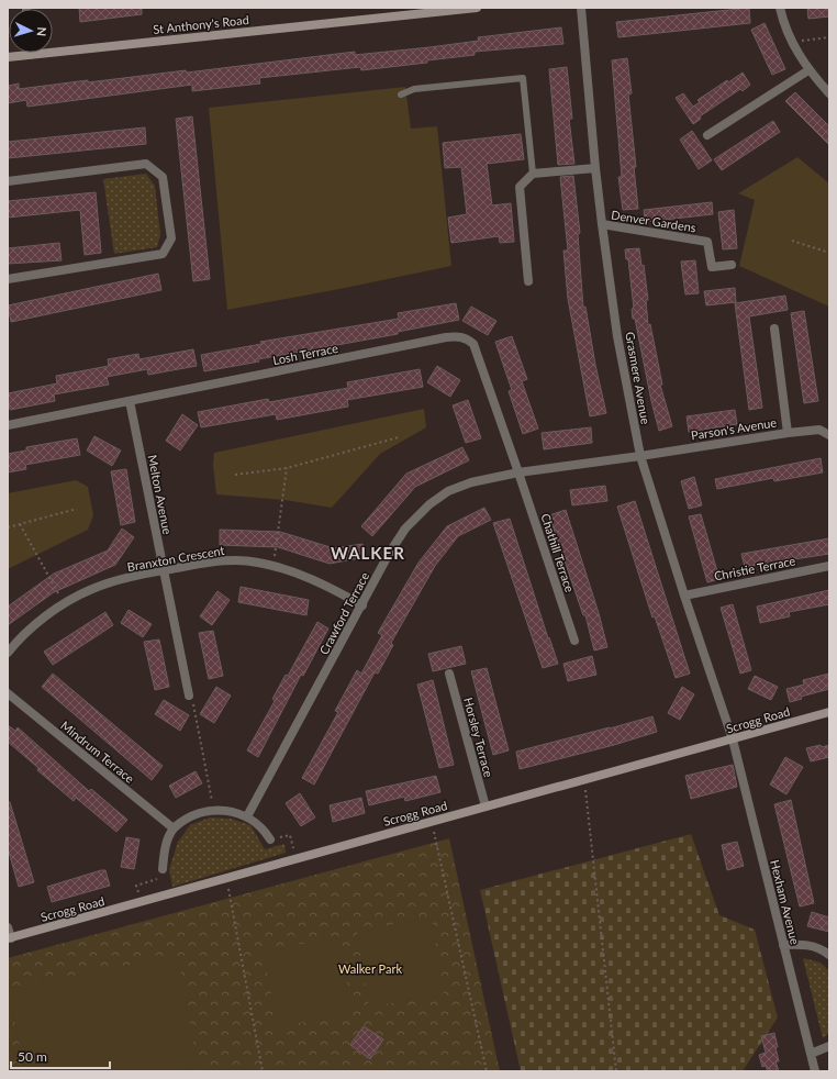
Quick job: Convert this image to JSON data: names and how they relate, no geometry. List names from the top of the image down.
{
  "streets": {
    "street": [
      "St Anthony's Road",
      "Denver Gardens",
      "Losh Terrace",
      "Grasmere Avenue",
      "Parson's Avenue",
      "Melton Avenue",
      "Chathill Terrace",
      "Branxton Crescent",
      "Christie Terrace",
      "Crawford Terrace",
      "Scrogg Road",
      "Horsley Terrace",
      "Mindrum Terrace",
      "Hexham Avenue"
    ]
  },
  "crossings": [
    ["Denver Gardens", "Grasmere Avenue"],
    ["Losh Terrace", "Melton Avenue"],
    ["Losh Terrace", "Chathill Terrace"],
    ["Losh Terrace", "Crawford Terrace"],
    ["Grasmere Avenue", "Parson's Avenue"],
    ["Grasmere Avenue", "Christie Terrace"],
    ["Grasmere Avenue", "Crawford Terrace"],
    ["Grasmere Avenue", "Scrogg Road"],
    ["Grasmere Avenue", "Hexham Avenue"],
    ["Parson's Avenue", "Crawford Terrace"],
    ["Melton Avenue", "Branxton Crescent"],
    ["Chathill Terrace", "Crawford Terrace"],
    ["Branxton Crescent", "Crawford Terrace"],
    ["Scrogg Road", "Horsley Terrace"],
    ["Scrogg Road", "Hexham Avenue"]
  ],
  "districts": ["WALKER"],
  "parks": ["Walker Park"],
  "scale_bar": "50 m",
  "north": "right"
}
